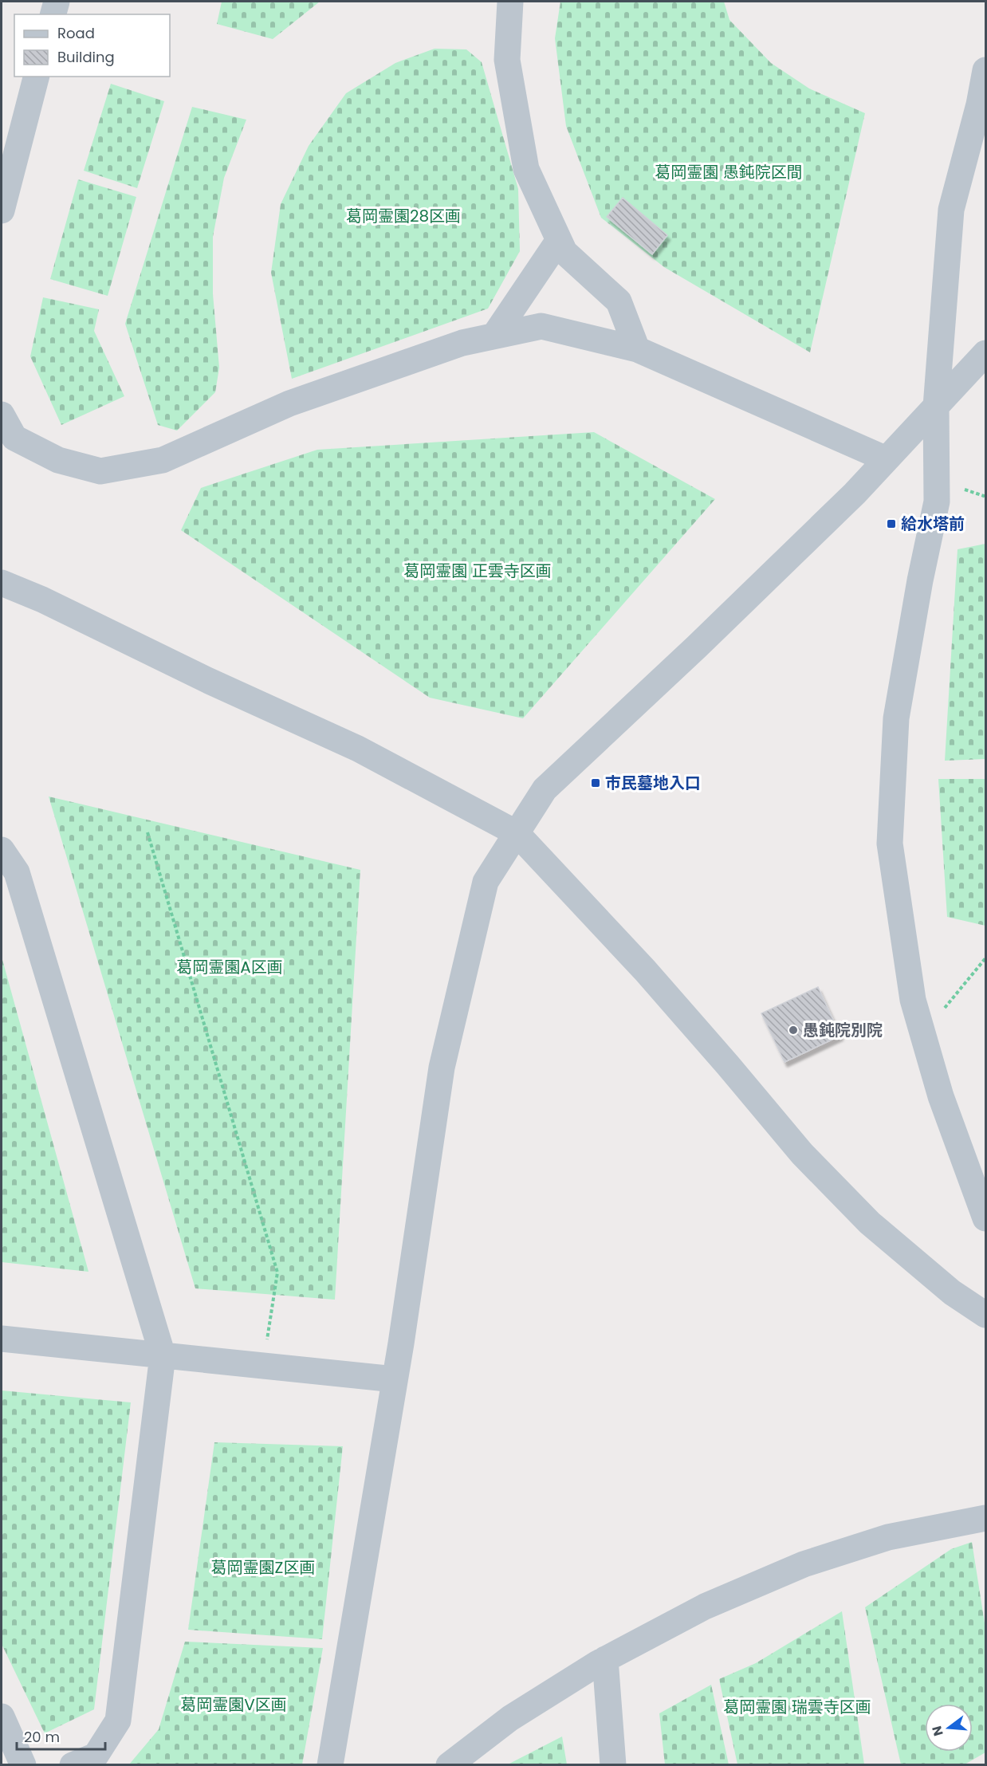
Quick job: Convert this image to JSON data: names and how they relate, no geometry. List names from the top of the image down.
{
  "parks": [
    "葛岡霊園 愚鈍院区間",
    "葛岡霊園28区画",
    "葛岡霊園 正雲寺区画",
    "葛岡霊園A区画",
    "葛岡霊園Z区画",
    "葛岡霊園V区画",
    "葛岡霊園 瑞雲寺区画"
  ],
  "places": {
    "transit": ["給水塔前", "市民墓地入口"],
    "other": ["愚鈍院別院"]
  },
  "legend": ["Road", "Building"],
  "scale_bar": "20 m",
  "north": "left"
}
